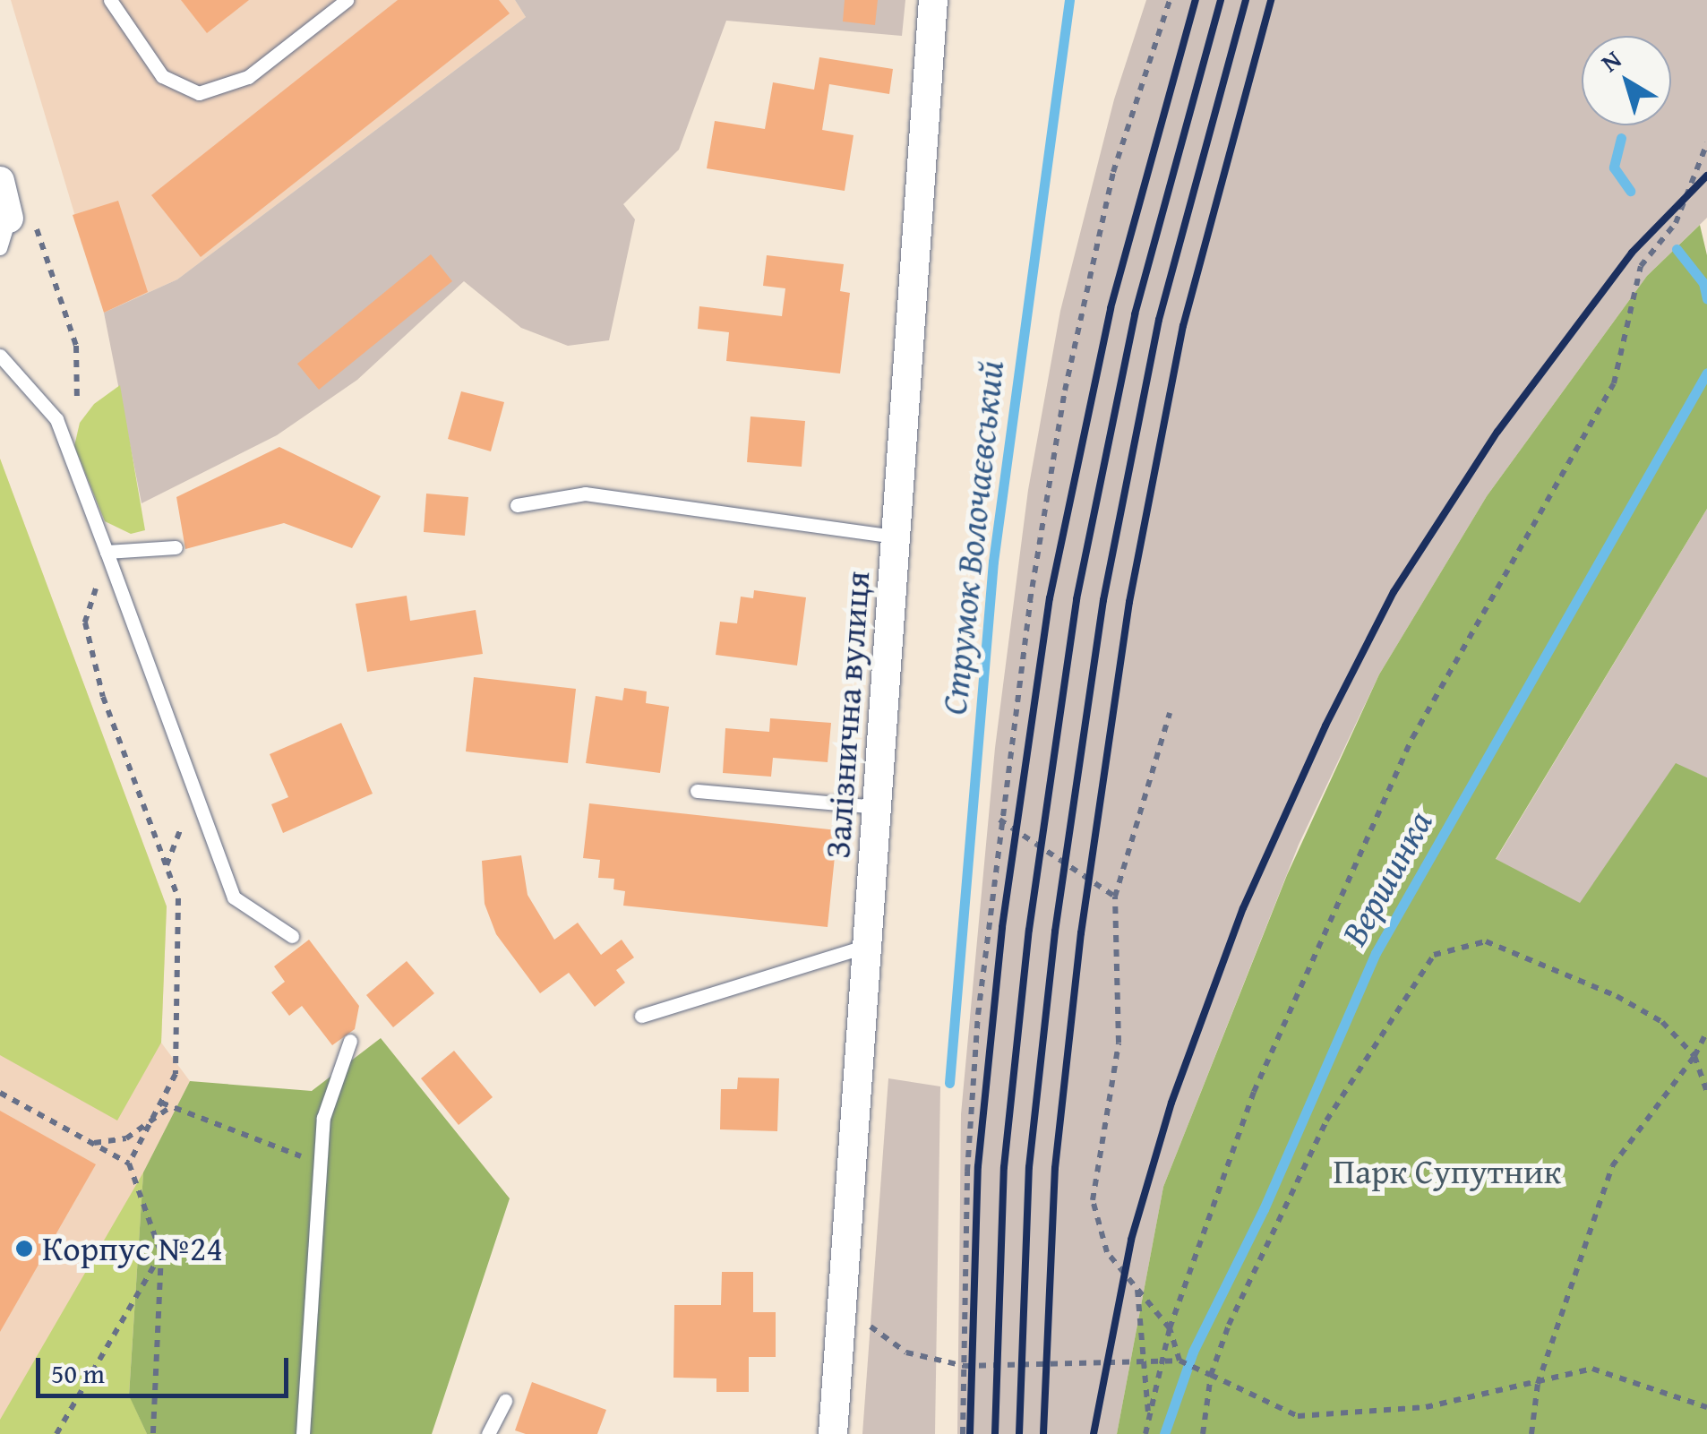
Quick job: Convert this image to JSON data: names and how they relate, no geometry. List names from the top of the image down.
{
  "streets": {
    "street": ["Залізнична вулиця"]
  },
  "water": ["Струмок Волочаєвський", "Вершинка"],
  "parks": ["Парк Супутник"],
  "places": ["Корпус №24"],
  "scale_bar": "50 m",
  "north": "top left"
}
